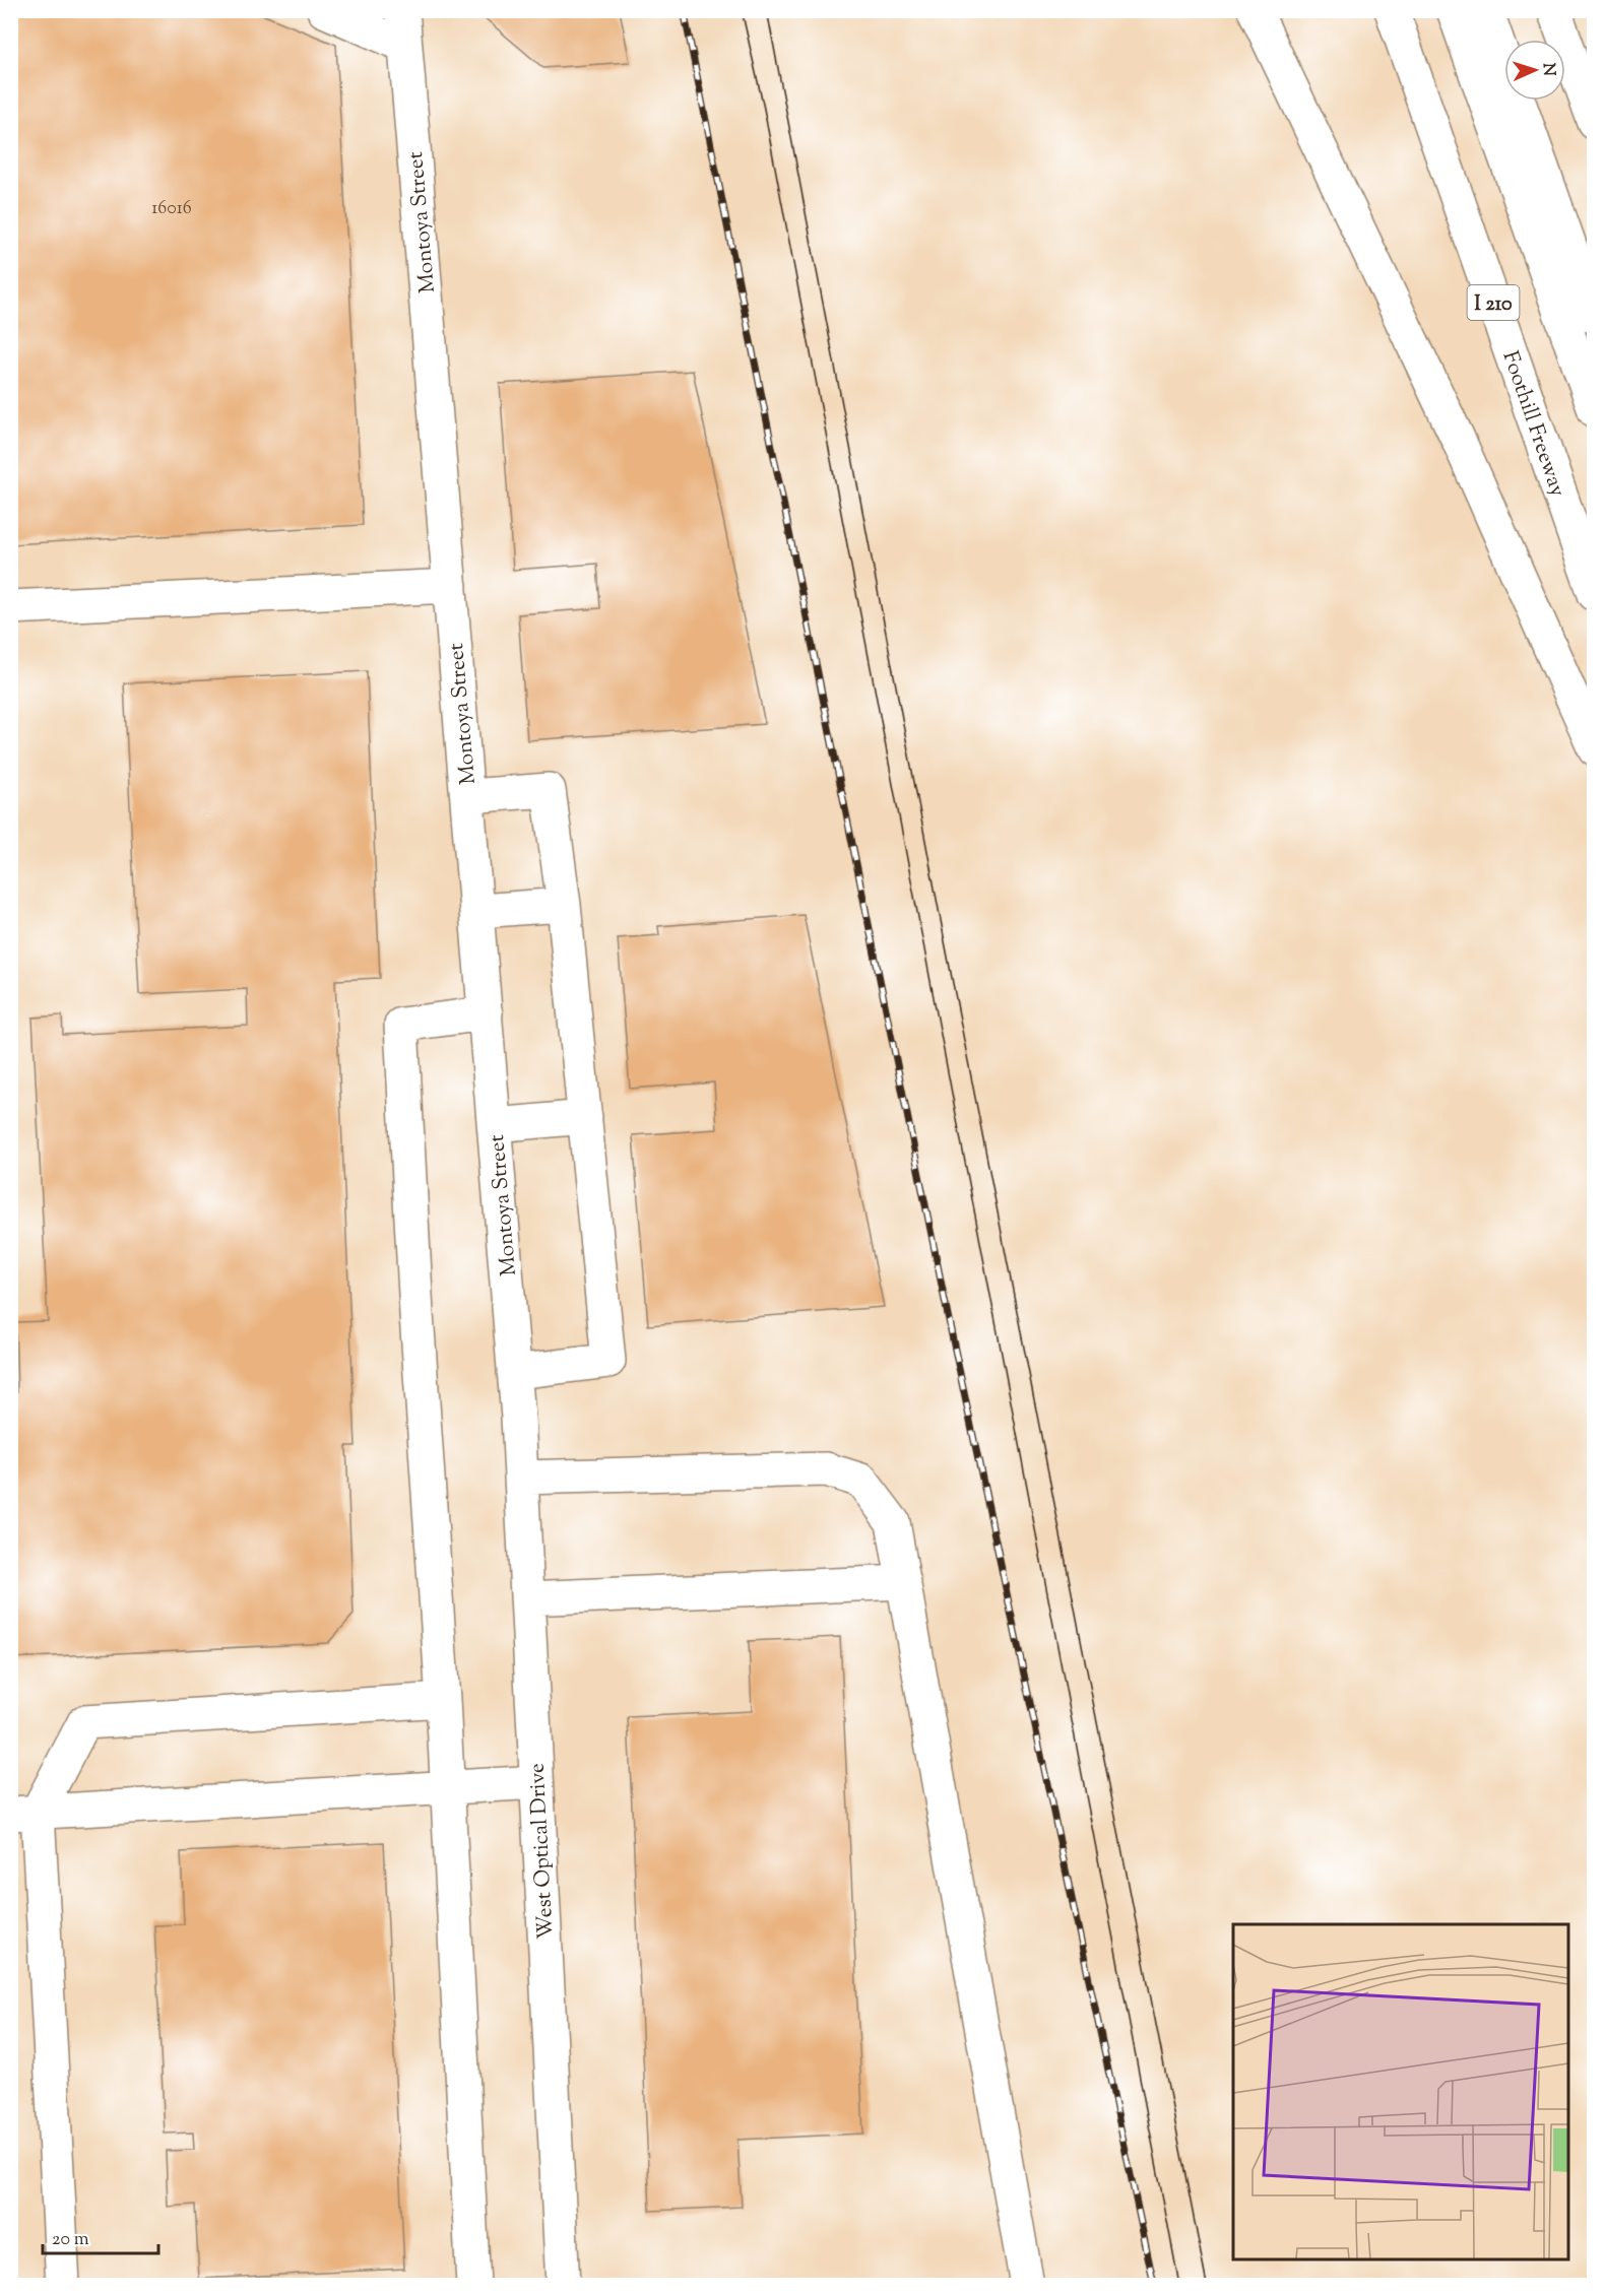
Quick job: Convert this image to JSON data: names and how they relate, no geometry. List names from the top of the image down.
{
  "streets": {
    "main road": [
      "Montoya Street",
      "I 210",
      "Foothill Freeway",
      "West Optical Drive"
    ]
  },
  "crossings": [
    ["Montoya Street", "West Optical Drive"]
  ],
  "house_numbers": ["16016"],
  "scale_bar": "20 m",
  "north": "right"
}
